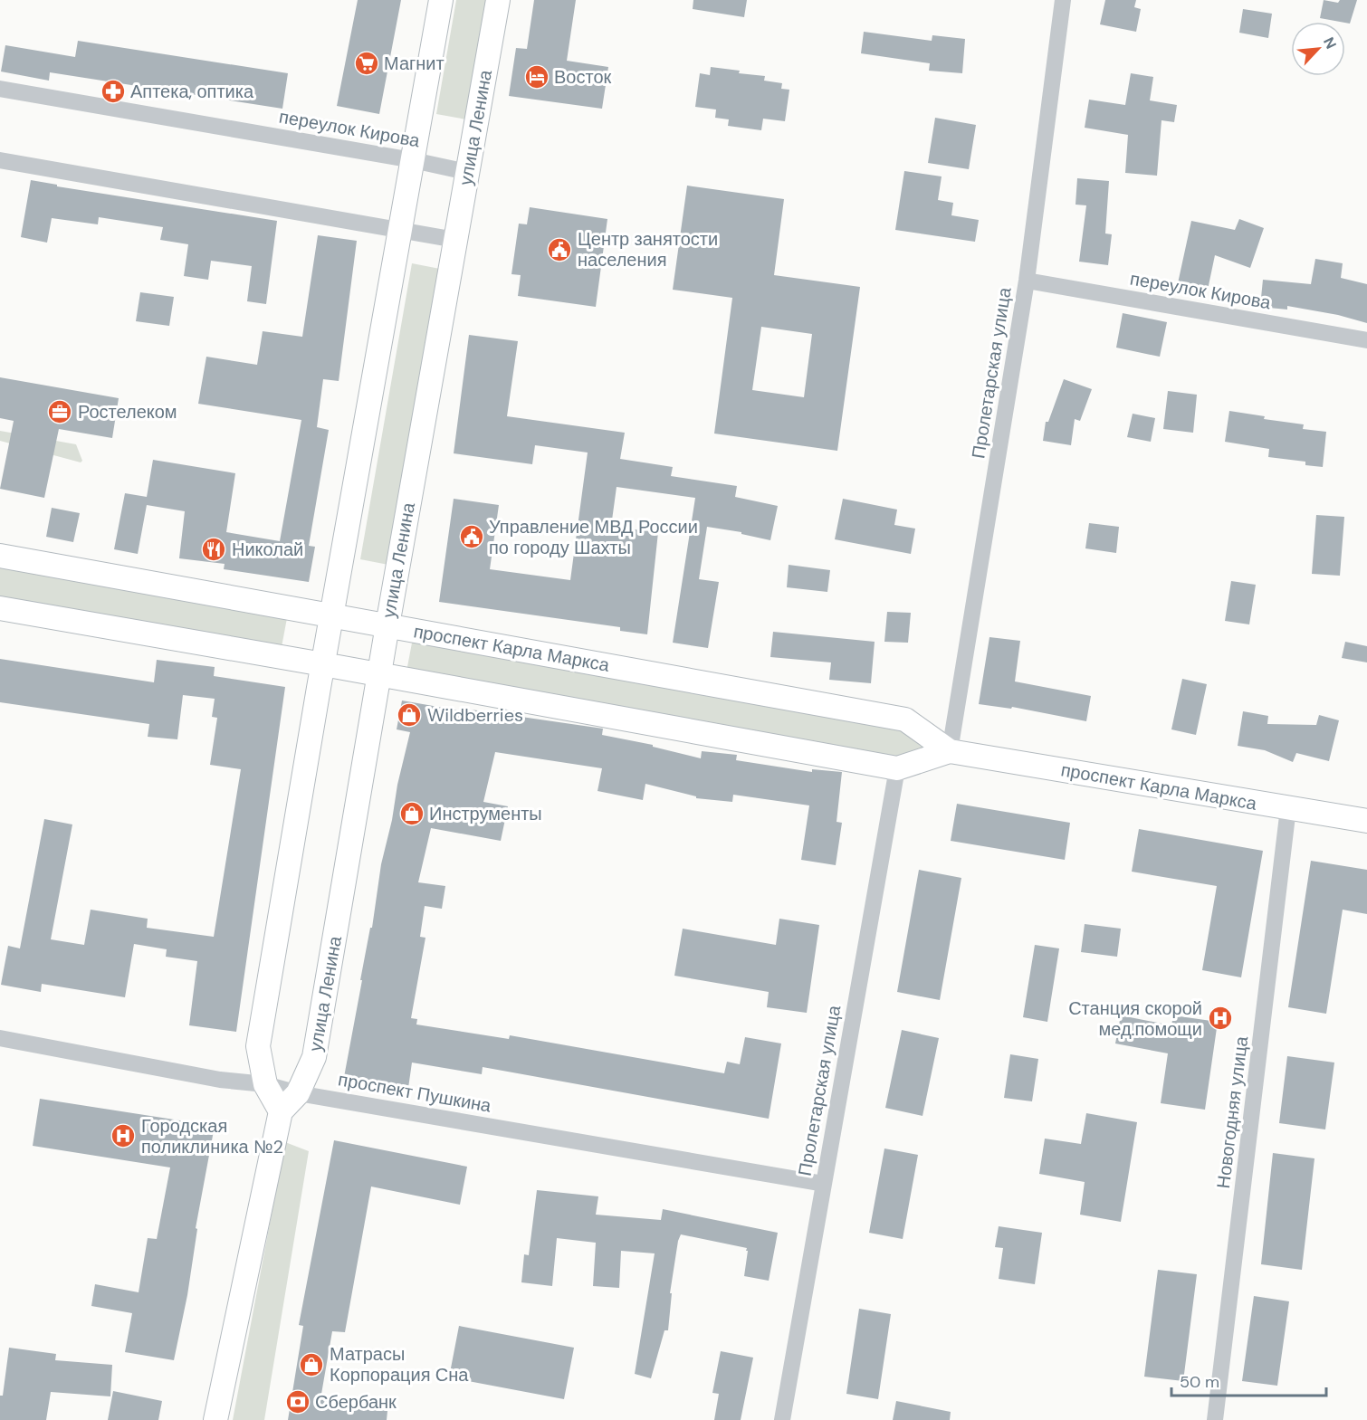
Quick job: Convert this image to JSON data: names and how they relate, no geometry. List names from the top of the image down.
{
  "streets": {
    "main road": ["улица Ленина", "проспект Карла Маркса"],
    "street": [
      "переулок Кирова",
      "Пролетарская улица",
      "проспект Пушкина",
      "Новогодняя улица"
    ]
  },
  "crossings": [
    ["улица Ленина", "переулок Кирова"],
    ["улица Ленина", "проспект Карла Маркса"],
    ["улица Ленина", "проспект Пушкина"],
    ["переулок Кирова", "Пролетарская улица"],
    ["Пролетарская улица", "проспект Карла Маркса"],
    ["Пролетарская улица", "проспект Пушкина"],
    ["проспект Карла Маркса", "Новогодняя улица"]
  ],
  "places": {
    "supermarket": ["Магнит"],
    "hotel": ["Восток"],
    "pharmacy": ["Аптека, оптика"],
    "public building": ["Центр занятости населения", "Управление МВД России по городу Шахты"],
    "office": ["Ростелеком"],
    "restaurant": ["Николай"],
    "shop": ["Wildberries", "Инструменты", "Матрасы Корпорация Сна"],
    "hospital": ["Станция скорой мед.помощи", "Городская поликлиника №2"],
    "bank": ["Сбербанк"]
  },
  "scale_bar": "50 m",
  "north": "top right"
}
